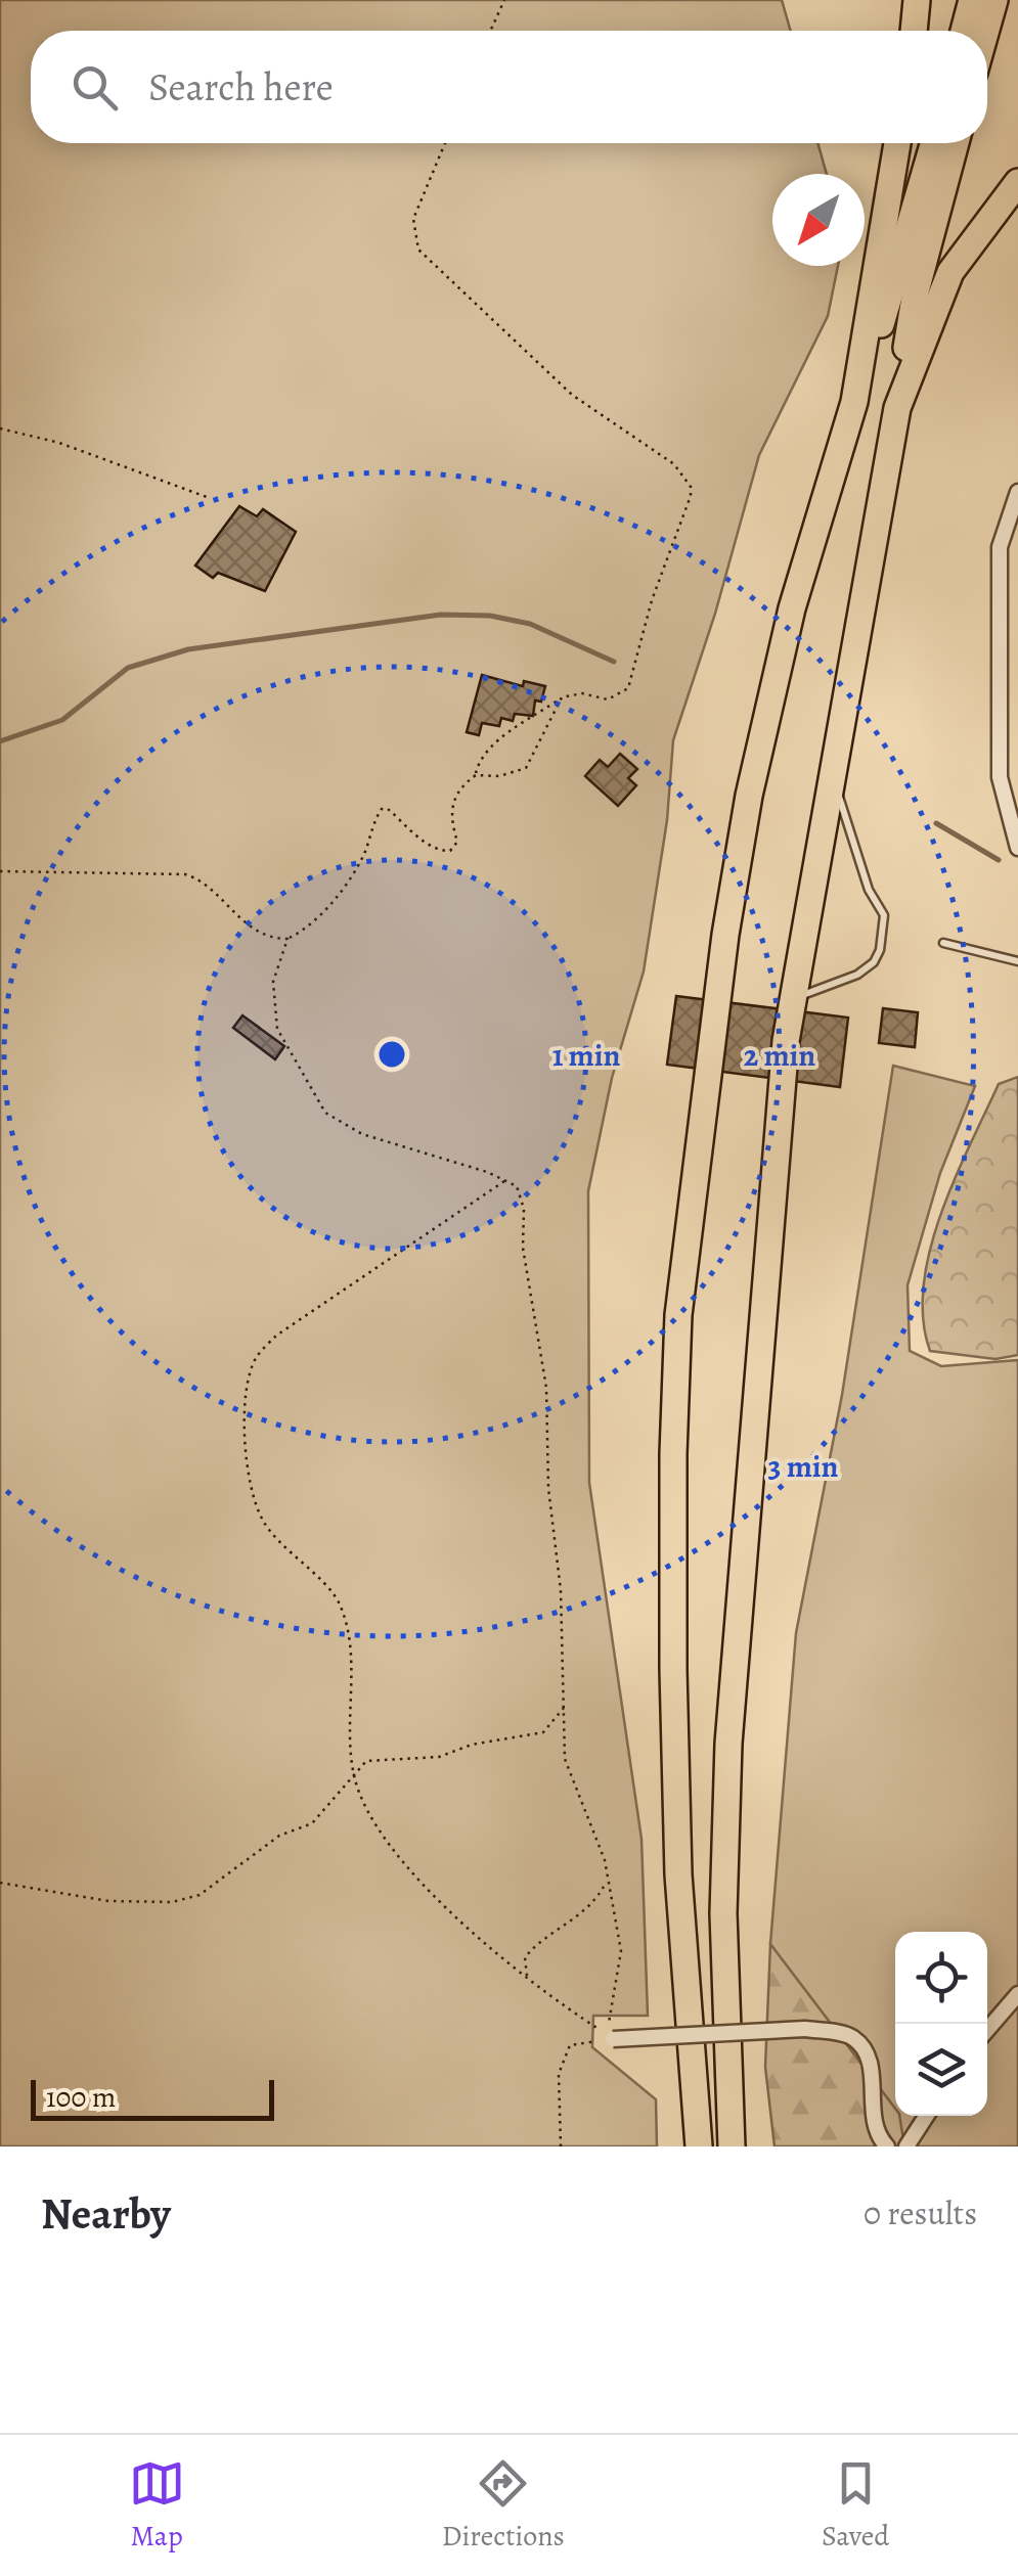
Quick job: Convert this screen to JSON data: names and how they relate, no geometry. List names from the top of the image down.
{
  "scale_bar": "100 m",
  "north": "bottom left",
  "page": {
    "search": "Search here",
    "scale": "100 m",
    "heading": ["Nearby", "0 results"],
    "nav": ["Map", "Directions", "Saved"]
  },
  "rings": ["1 min", "2 min", "3 min"]
}
